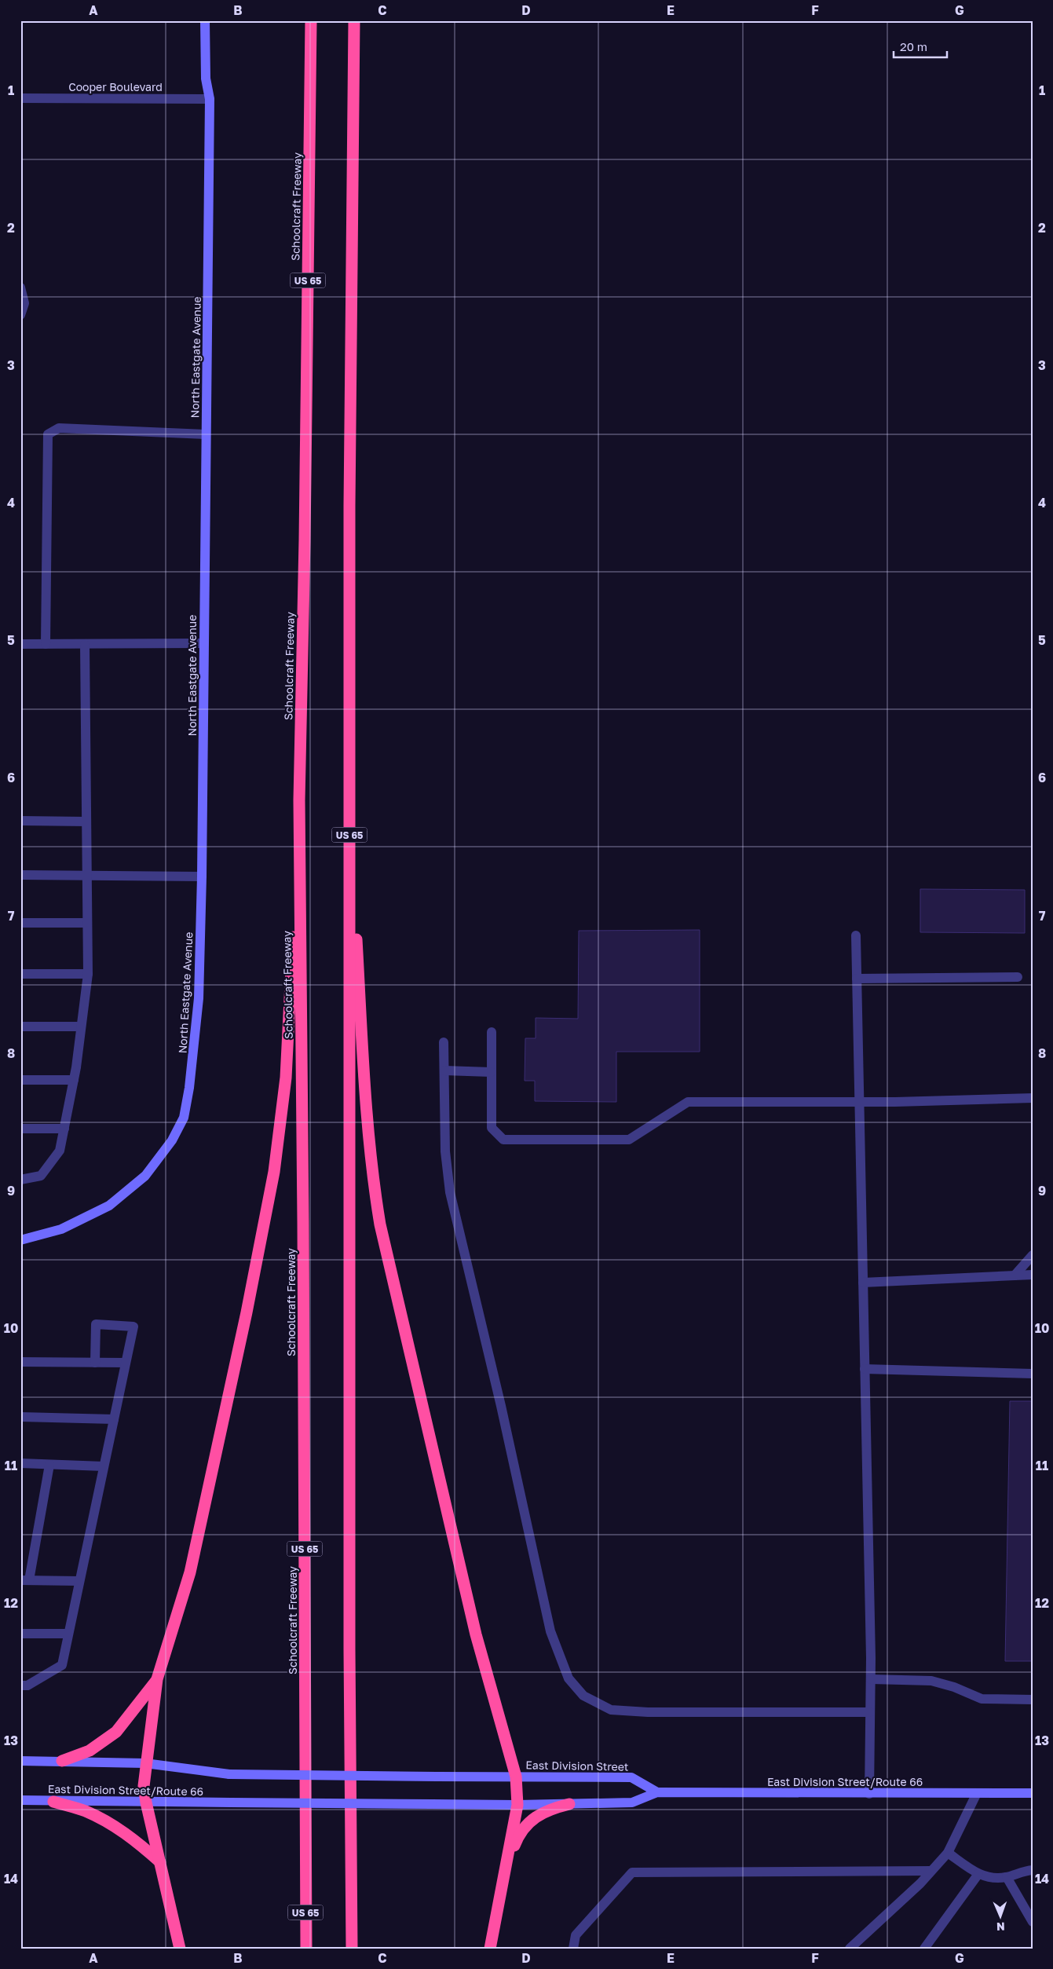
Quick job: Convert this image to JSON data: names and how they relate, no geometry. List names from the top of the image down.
{
  "streets": {
    "highway": ["Schoolcraft Freeway", "US 65"],
    "street": [
      "Cooper Boulevard",
      "North Eastgate Avenue",
      "East Division Street",
      "East Division Street/Route 66"
    ]
  },
  "crossings": [
    ["Cooper Boulevard", "North Eastgate Avenue"],
    ["East Division Street", "East Division Street/Route 66"]
  ],
  "scale_bar": "20 m",
  "north": "bottom",
  "grid": {
    "columns": [
      "A",
      "B",
      "C",
      "D",
      "E",
      "F",
      "G"
    ],
    "rows": [
      "1",
      "2",
      "3",
      "4",
      "5",
      "6",
      "7",
      "8",
      "9",
      "10",
      "11",
      "12",
      "13",
      "14"
    ]
  }
}
